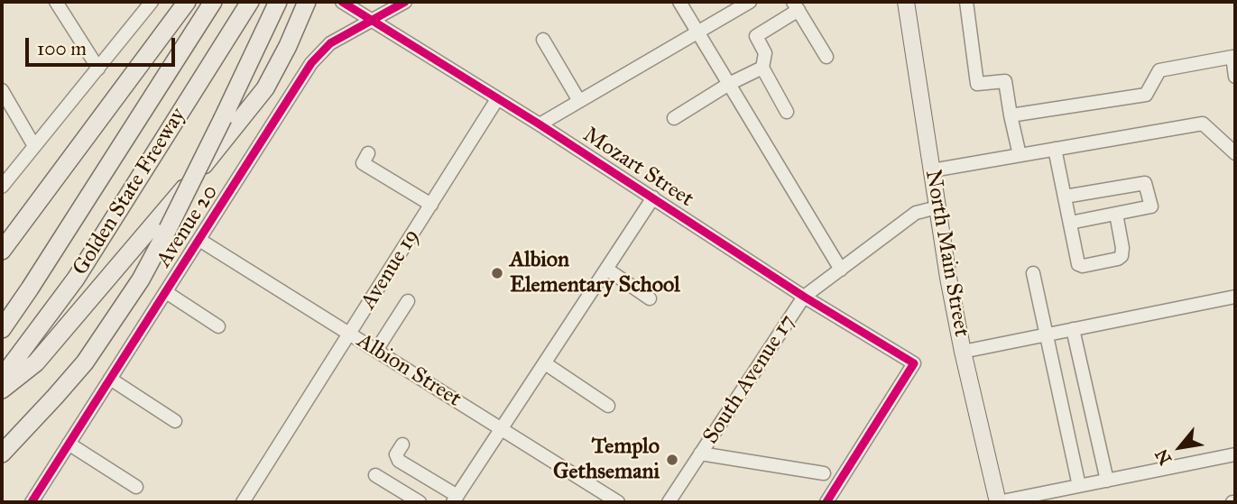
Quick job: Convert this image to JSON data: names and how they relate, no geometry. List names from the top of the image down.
{
  "streets": {
    "highway": ["Golden State Freeway"],
    "main road": ["North Main Street"],
    "street": [
      "Mozart Street",
      "Avenue 20",
      "Avenue 19",
      "Albion Street",
      "South Avenue 17"
    ]
  },
  "crossings": [
    ["Mozart Street", "Avenue 20"],
    ["Mozart Street", "Avenue 19"],
    ["Mozart Street", "South Avenue 17"],
    ["Avenue 20", "Albion Street"],
    ["North Main Street", "South Avenue 17"],
    ["Avenue 19", "Albion Street"]
  ],
  "places": ["Albion Elementary School", "Templo Gethsemani"],
  "scale_bar": "100 m",
  "north": "bottom left"
}
